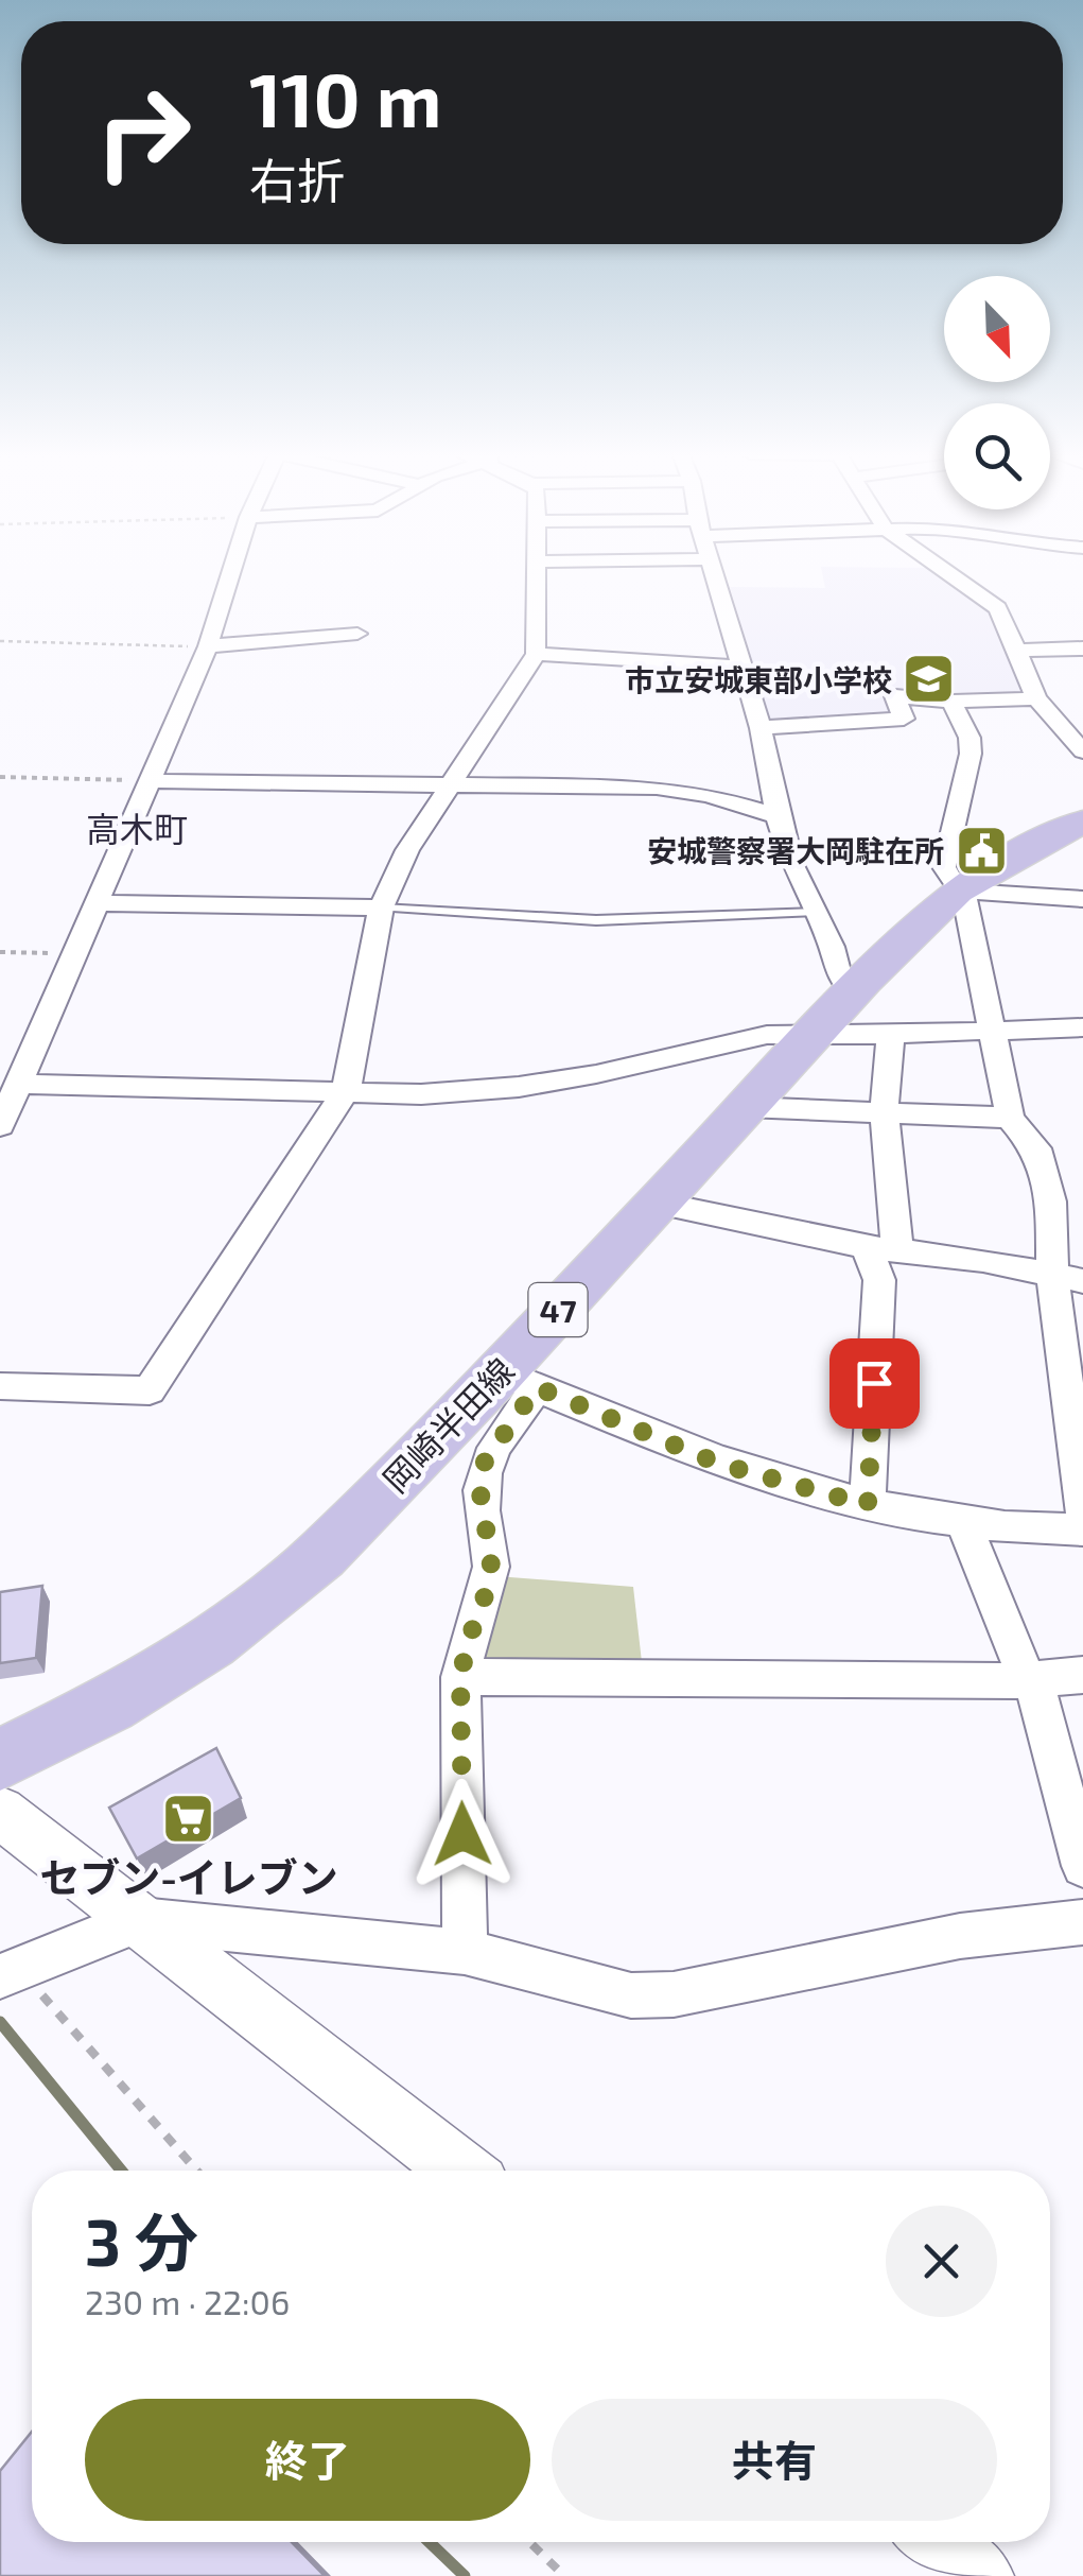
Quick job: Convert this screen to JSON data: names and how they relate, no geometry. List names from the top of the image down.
{
  "streets": {
    "main road": ["47", "岡崎半田線"]
  },
  "districts": ["高木町"],
  "places": {
    "school or university": ["市立安城東部小学校"],
    "public building": ["安城警察署大岡駐在所"],
    "supermarket": ["セブン-イレブン"]
  },
  "north": "bottom right",
  "page": {
    "turn": ["110 m", "右折"],
    "heading": ["3 分", "230 m · 22:06"],
    "buttons": ["終了", "共有"]
  }
}
